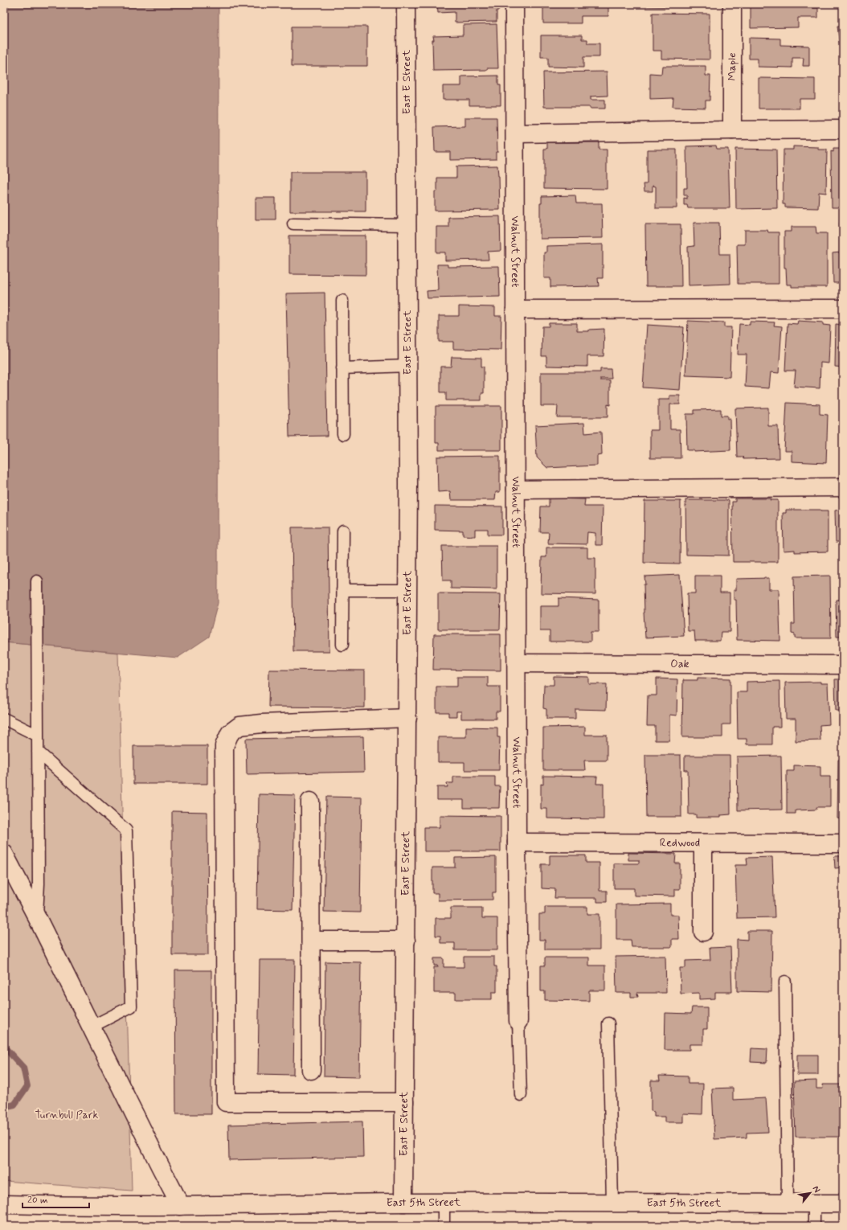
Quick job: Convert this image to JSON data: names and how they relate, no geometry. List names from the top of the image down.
{
  "streets": {
    "street": [
      "Maple",
      "East E Street",
      "Walnut Street",
      "Oak",
      "Redwood",
      "East 5th Street"
    ]
  },
  "crossings": [
    ["East E Street", "East 5th Street"],
    ["Walnut Street", "Oak"],
    ["Walnut Street", "Redwood"]
  ],
  "parks": ["Turnbull Park"],
  "scale_bar": "20 m",
  "north": "top right"
}
